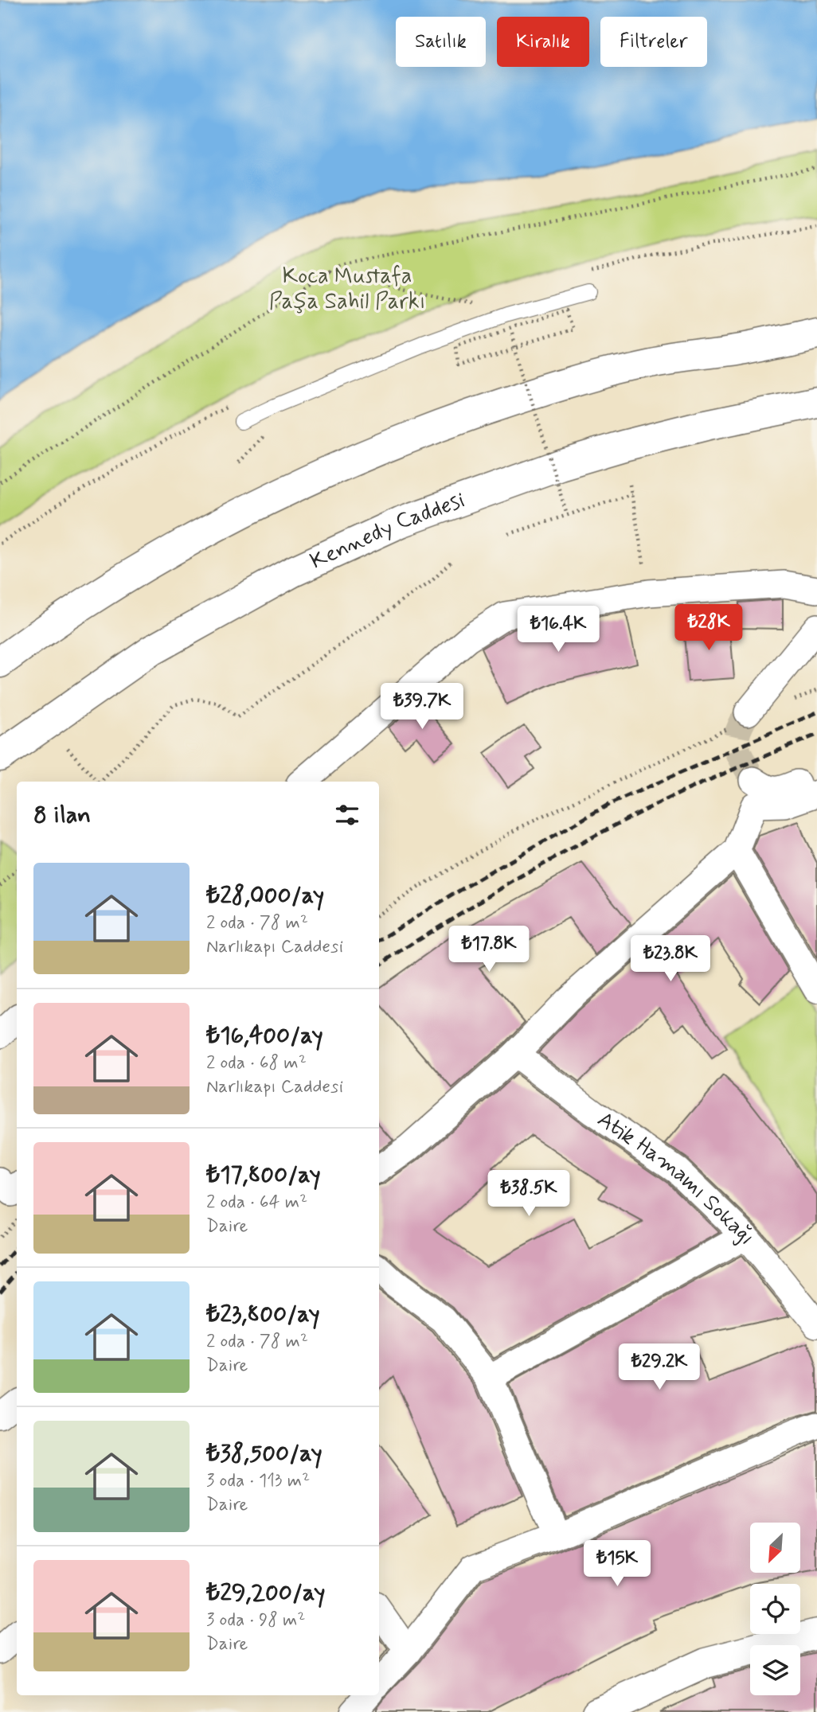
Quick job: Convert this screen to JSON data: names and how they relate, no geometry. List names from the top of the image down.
{
  "streets": {
    "main road": ["Kennedy Caddesi"],
    "street": ["Atik Hamamı Sokağı"]
  },
  "parks": ["Koca Mustafa Paşa Sahil Parkı"],
  "north": "bottom left",
  "page": {
    "chip": ["Satılık", "Kiralık", "Filtreler"],
    "price": [
      "₺28K",
      "₺16.4K",
      "₺39.7K",
      "₺17.8K",
      "₺23.8K",
      "₺38.5K",
      "₺29.2K",
      "₺15K"
    ],
    "heading": "8 ilan",
    "list": [
      {
        "name": "₺28,000/ay",
        "note": "2 oda · 78 m² · Narlıkapı Caddesi"
      },
      {
        "name": "₺16,400/ay",
        "note": "2 oda · 68 m² · Narlıkapı Caddesi"
      },
      {
        "name": "₺17,800/ay",
        "note": "2 oda · 64 m² · Daire"
      },
      {
        "name": "₺23,800/ay",
        "note": "2 oda · 78 m² · Daire"
      },
      {
        "name": "₺38,500/ay",
        "note": "3 oda · 113 m² · Daire"
      },
      {
        "name": "₺29,200/ay",
        "note": "3 oda · 98 m² · Daire"
      }
    ]
  }
}
